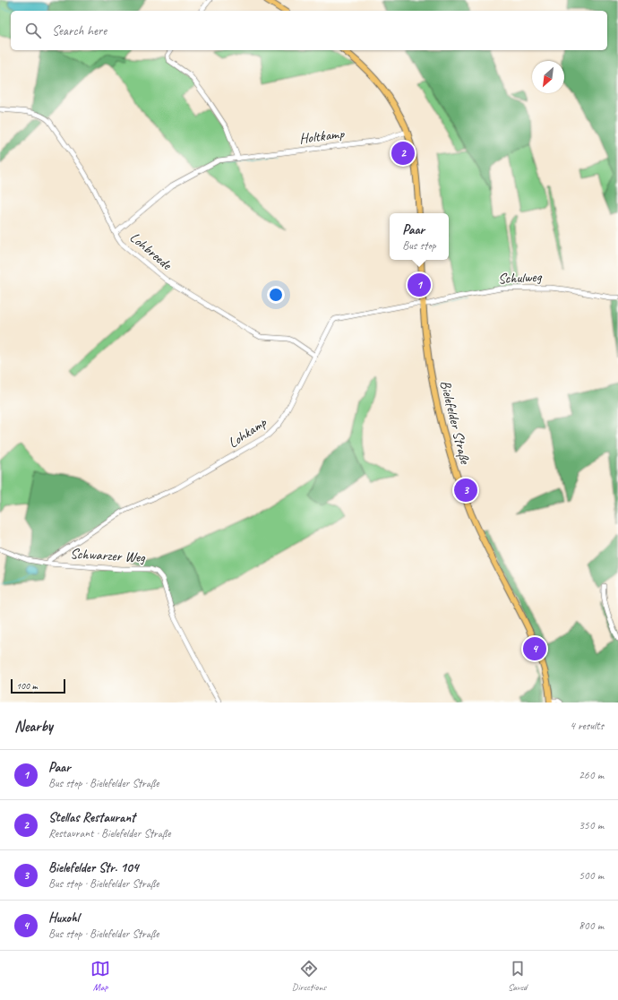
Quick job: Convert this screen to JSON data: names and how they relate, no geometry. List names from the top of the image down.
{
  "streets": {
    "main road": ["Bielefelder Straße"],
    "street": [
      "Holtkamp",
      "Lohbreede",
      "Schulweg",
      "Lohkamp",
      "Schwarzer Weg"
    ]
  },
  "crossings": [
    ["Holtkamp", "Lohbreede"],
    ["Lohbreede", "Lohkamp"],
    ["Schulweg", "Bielefelder Straße"],
    ["Schulweg", "Lohkamp"],
    ["Bielefelder Straße", "Lohkamp"],
    ["Lohkamp", "Schwarzer Weg"]
  ],
  "scale_bar": "100 m",
  "north": "bottom left",
  "page": {
    "search": "Search here",
    "pins": [
      "2",
      "1",
      "3",
      "4"
    ],
    "popup": ["Paar", "Bus stop"],
    "scale": "100 m",
    "heading": ["Nearby", "4 results"],
    "list": [
      {
        "mark": "1",
        "name": "Paar",
        "note": "Bus stop · Bielefelder Straße",
        "value": "260 m"
      },
      {
        "mark": "2",
        "name": "Stellas Restaurant",
        "note": "Restaurant · Bielefelder Straße",
        "value": "350 m"
      },
      {
        "mark": "3",
        "name": "Bielefelder Str. 104",
        "note": "Bus stop · Bielefelder Straße",
        "value": "500 m"
      },
      {
        "mark": "4",
        "name": "Huxohl",
        "note": "Bus stop · Bielefelder Straße",
        "value": "800 m"
      }
    ],
    "nav": ["Map", "Directions", "Saved"]
  }
}
